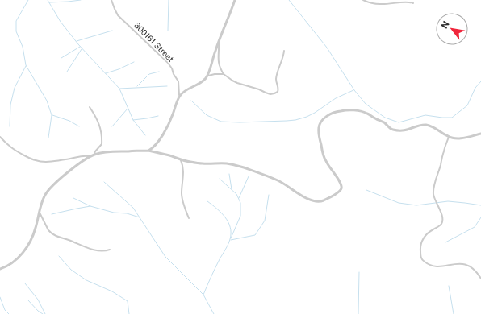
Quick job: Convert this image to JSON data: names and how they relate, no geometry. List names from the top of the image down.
{
  "streets": {
    "street": ["300161 Street"]
  },
  "north": "top left"
}
